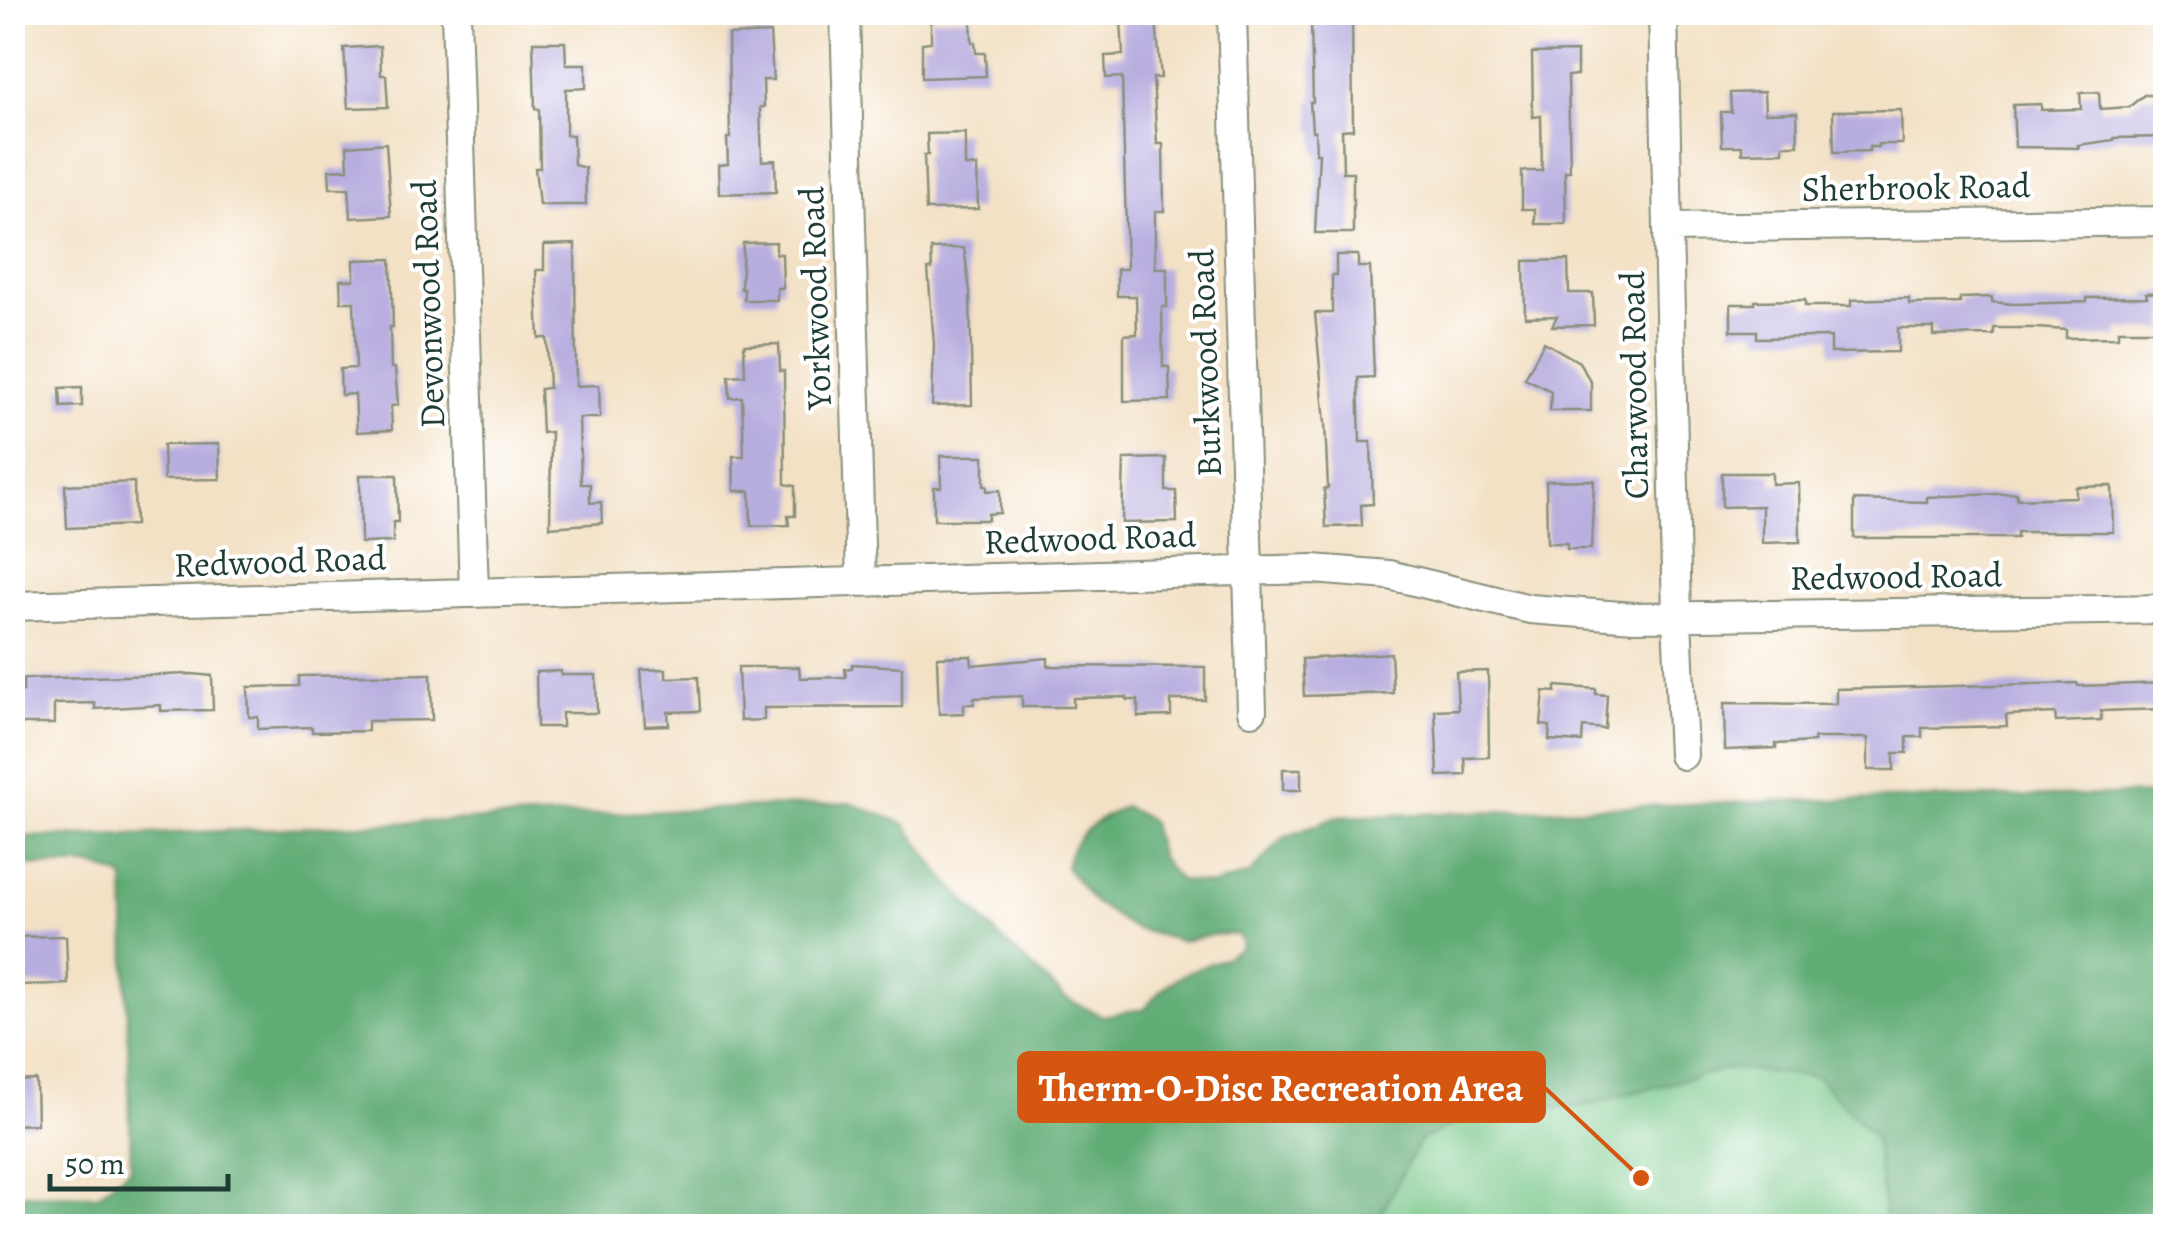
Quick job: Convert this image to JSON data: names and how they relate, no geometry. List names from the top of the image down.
{
  "streets": {
    "street": [
      "Sherbrook Road",
      "Yorkwood Road",
      "Devonwood Road",
      "Burkwood Road",
      "Charwood Road",
      "Redwood Road"
    ]
  },
  "crossings": [
    ["Sherbrook Road", "Charwood Road"],
    ["Yorkwood Road", "Redwood Road"],
    ["Devonwood Road", "Redwood Road"],
    ["Burkwood Road", "Redwood Road"],
    ["Charwood Road", "Redwood Road"]
  ],
  "places": ["Therm-O-Disc Recreation Area"],
  "scale_bar": "50 m"
}
